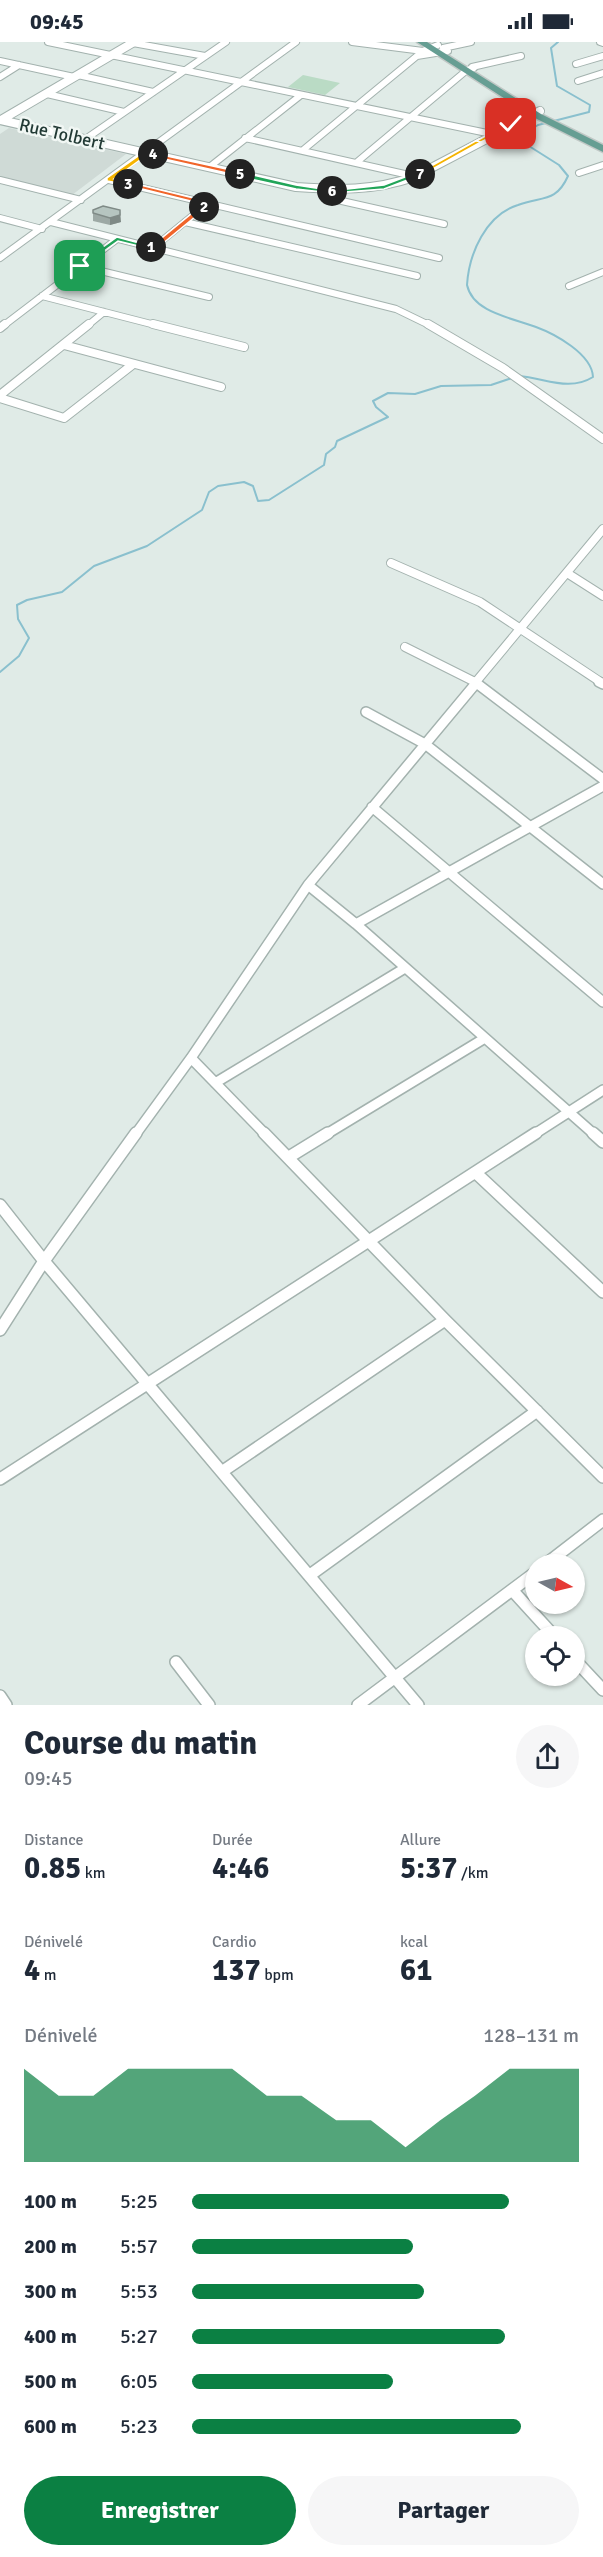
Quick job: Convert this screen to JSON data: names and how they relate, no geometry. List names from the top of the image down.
{
  "streets": {
    "street": ["Rue Tolbert"]
  },
  "north": "right",
  "page": {
    "status": "09:45",
    "pins": [
      "4",
      "5",
      "7",
      "3",
      "6",
      "2",
      "1"
    ],
    "heading": ["Course du matin", "09:45"],
    "stats": [
      ["Distance", "0.85 km"],
      ["Durée", "4:46"],
      ["Allure", "5:37 /km"],
      ["Dénivelé", "4 m"],
      ["Cardio", "137 bpm"],
      ["kcal", "61"]
    ],
    "chart": ["Dénivelé", "128–131 m"],
    "list": [
      {
        "name": "100 m",
        "note": "5:25"
      },
      {
        "name": "200 m",
        "note": "5:57"
      },
      {
        "name": "300 m",
        "note": "5:53"
      },
      {
        "name": "400 m",
        "note": "5:27"
      },
      {
        "name": "500 m",
        "note": "6:05"
      },
      {
        "name": "600 m",
        "note": "5:23"
      }
    ],
    "buttons": ["Enregistrer", "Partager"]
  }
}
